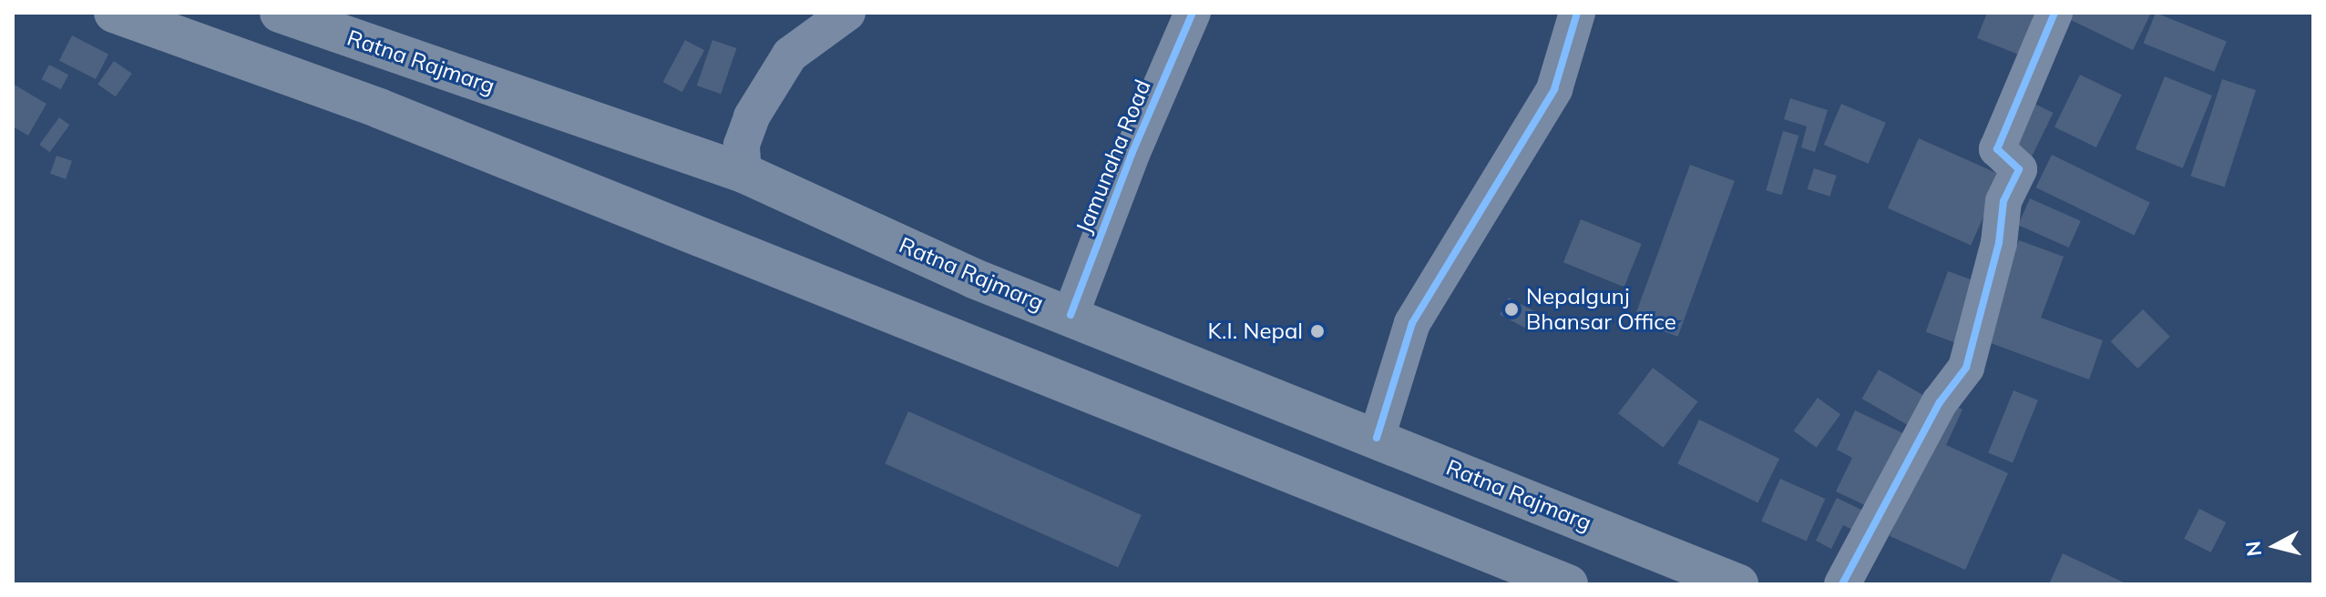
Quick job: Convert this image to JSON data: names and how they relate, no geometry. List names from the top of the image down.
{
  "streets": {
    "highway": ["Ratna Rajmarg"],
    "street": ["Jamunaha Road"]
  },
  "crossings": [
    ["Ratna Rajmarg", "Jamunaha Road"]
  ],
  "places": ["Nepalgunj Bhansar Office", "K.I. Nepal"],
  "north": "left"
}
